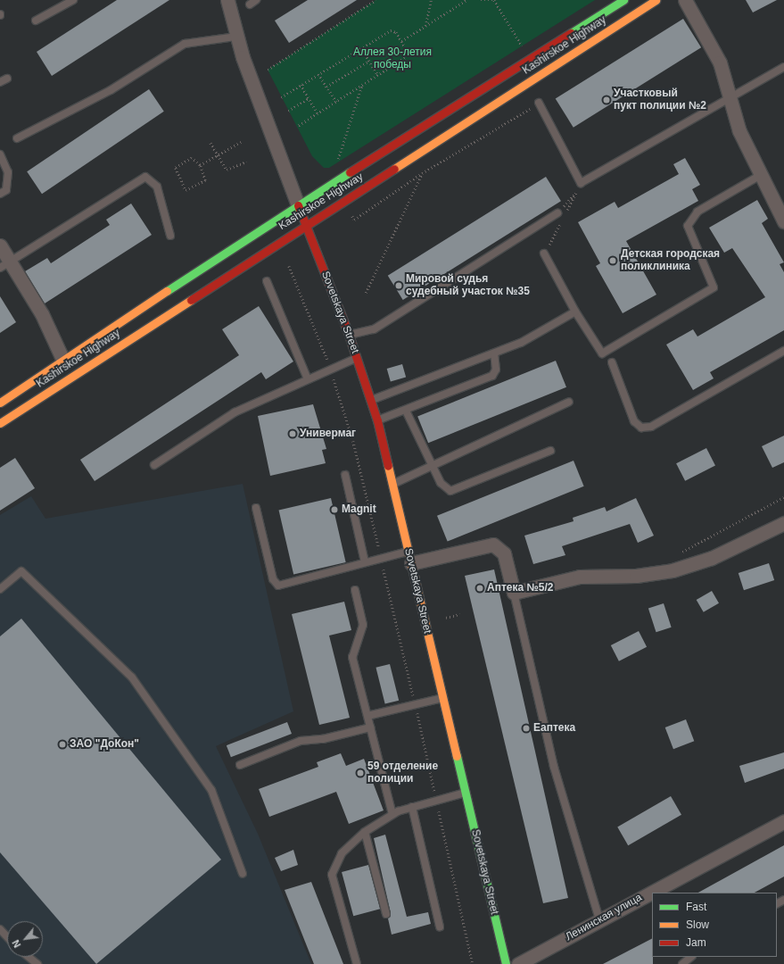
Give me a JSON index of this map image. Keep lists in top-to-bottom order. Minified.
{"streets":{"main road":["Kashirskoe Highway","Sovetskaya Street"],"street":["Ленинская улица"]},"crossings":[["Kashirskoe Highway","Sovetskaya Street"]],"parks":["Аллея 30-летия победы"],"places":["Участковый пукт полиции №2","Детская городская поликлиника","Мировой судья судебный участок №35","Универмаг","Magnit","Аптека №5/2","Еаптека","ЗАО \"ДоКон\"","59 отделение полиции"],"legend":["Fast","Slow","Jam"],"north":"bottom left"}
